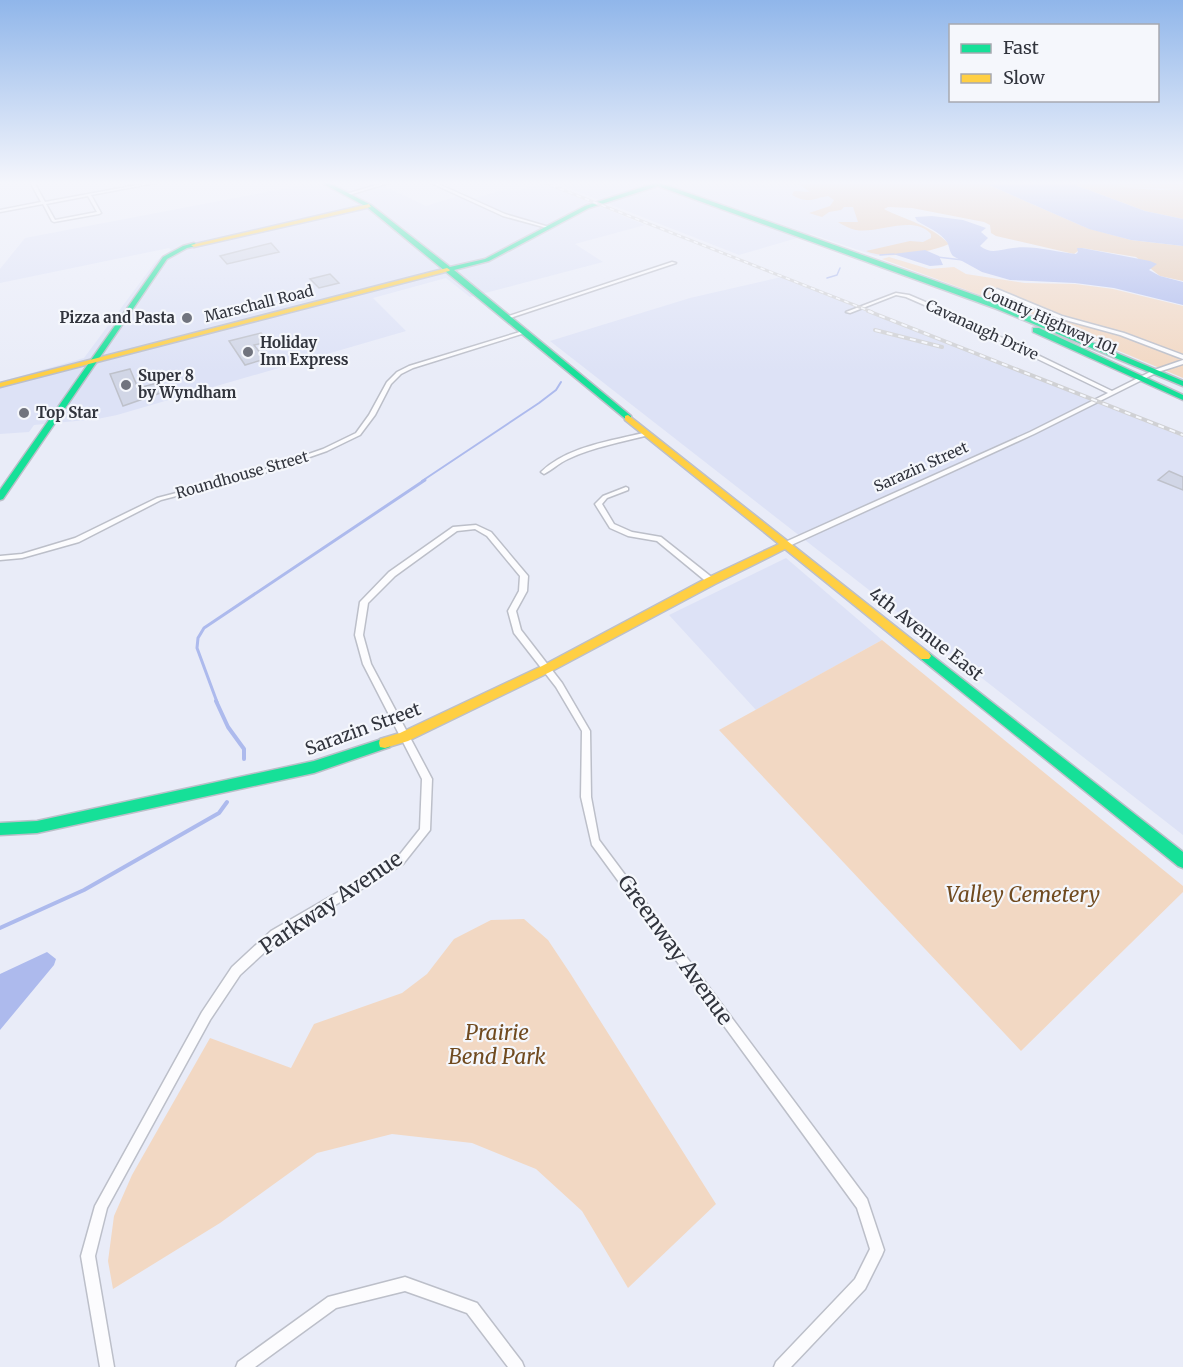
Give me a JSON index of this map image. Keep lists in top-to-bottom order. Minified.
{"streets":{"street":["Marschall Road","County Highway 101","Cavanaugh Drive","Sarazin Street","Roundhouse Street","4th Avenue East","Parkway Avenue","Greenway Avenue"]},"crossings":[["Marschall Road","4th Avenue East"],["County Highway 101","Sarazin Street"],["Cavanaugh Drive","Sarazin Street"],["Sarazin Street","4th Avenue East"],["Sarazin Street","Parkway Avenue"],["Sarazin Street","Greenway Avenue"],["Roundhouse Street","4th Avenue East"],["Parkway Avenue","Greenway Avenue"]],"parks":["Valley Cemetery","Prairie Bend Park"],"places":["Pizza and Pasta","Holiday Inn Express","Super 8 by Wyndham","Top Star"],"legend":["Fast","Slow"]}
